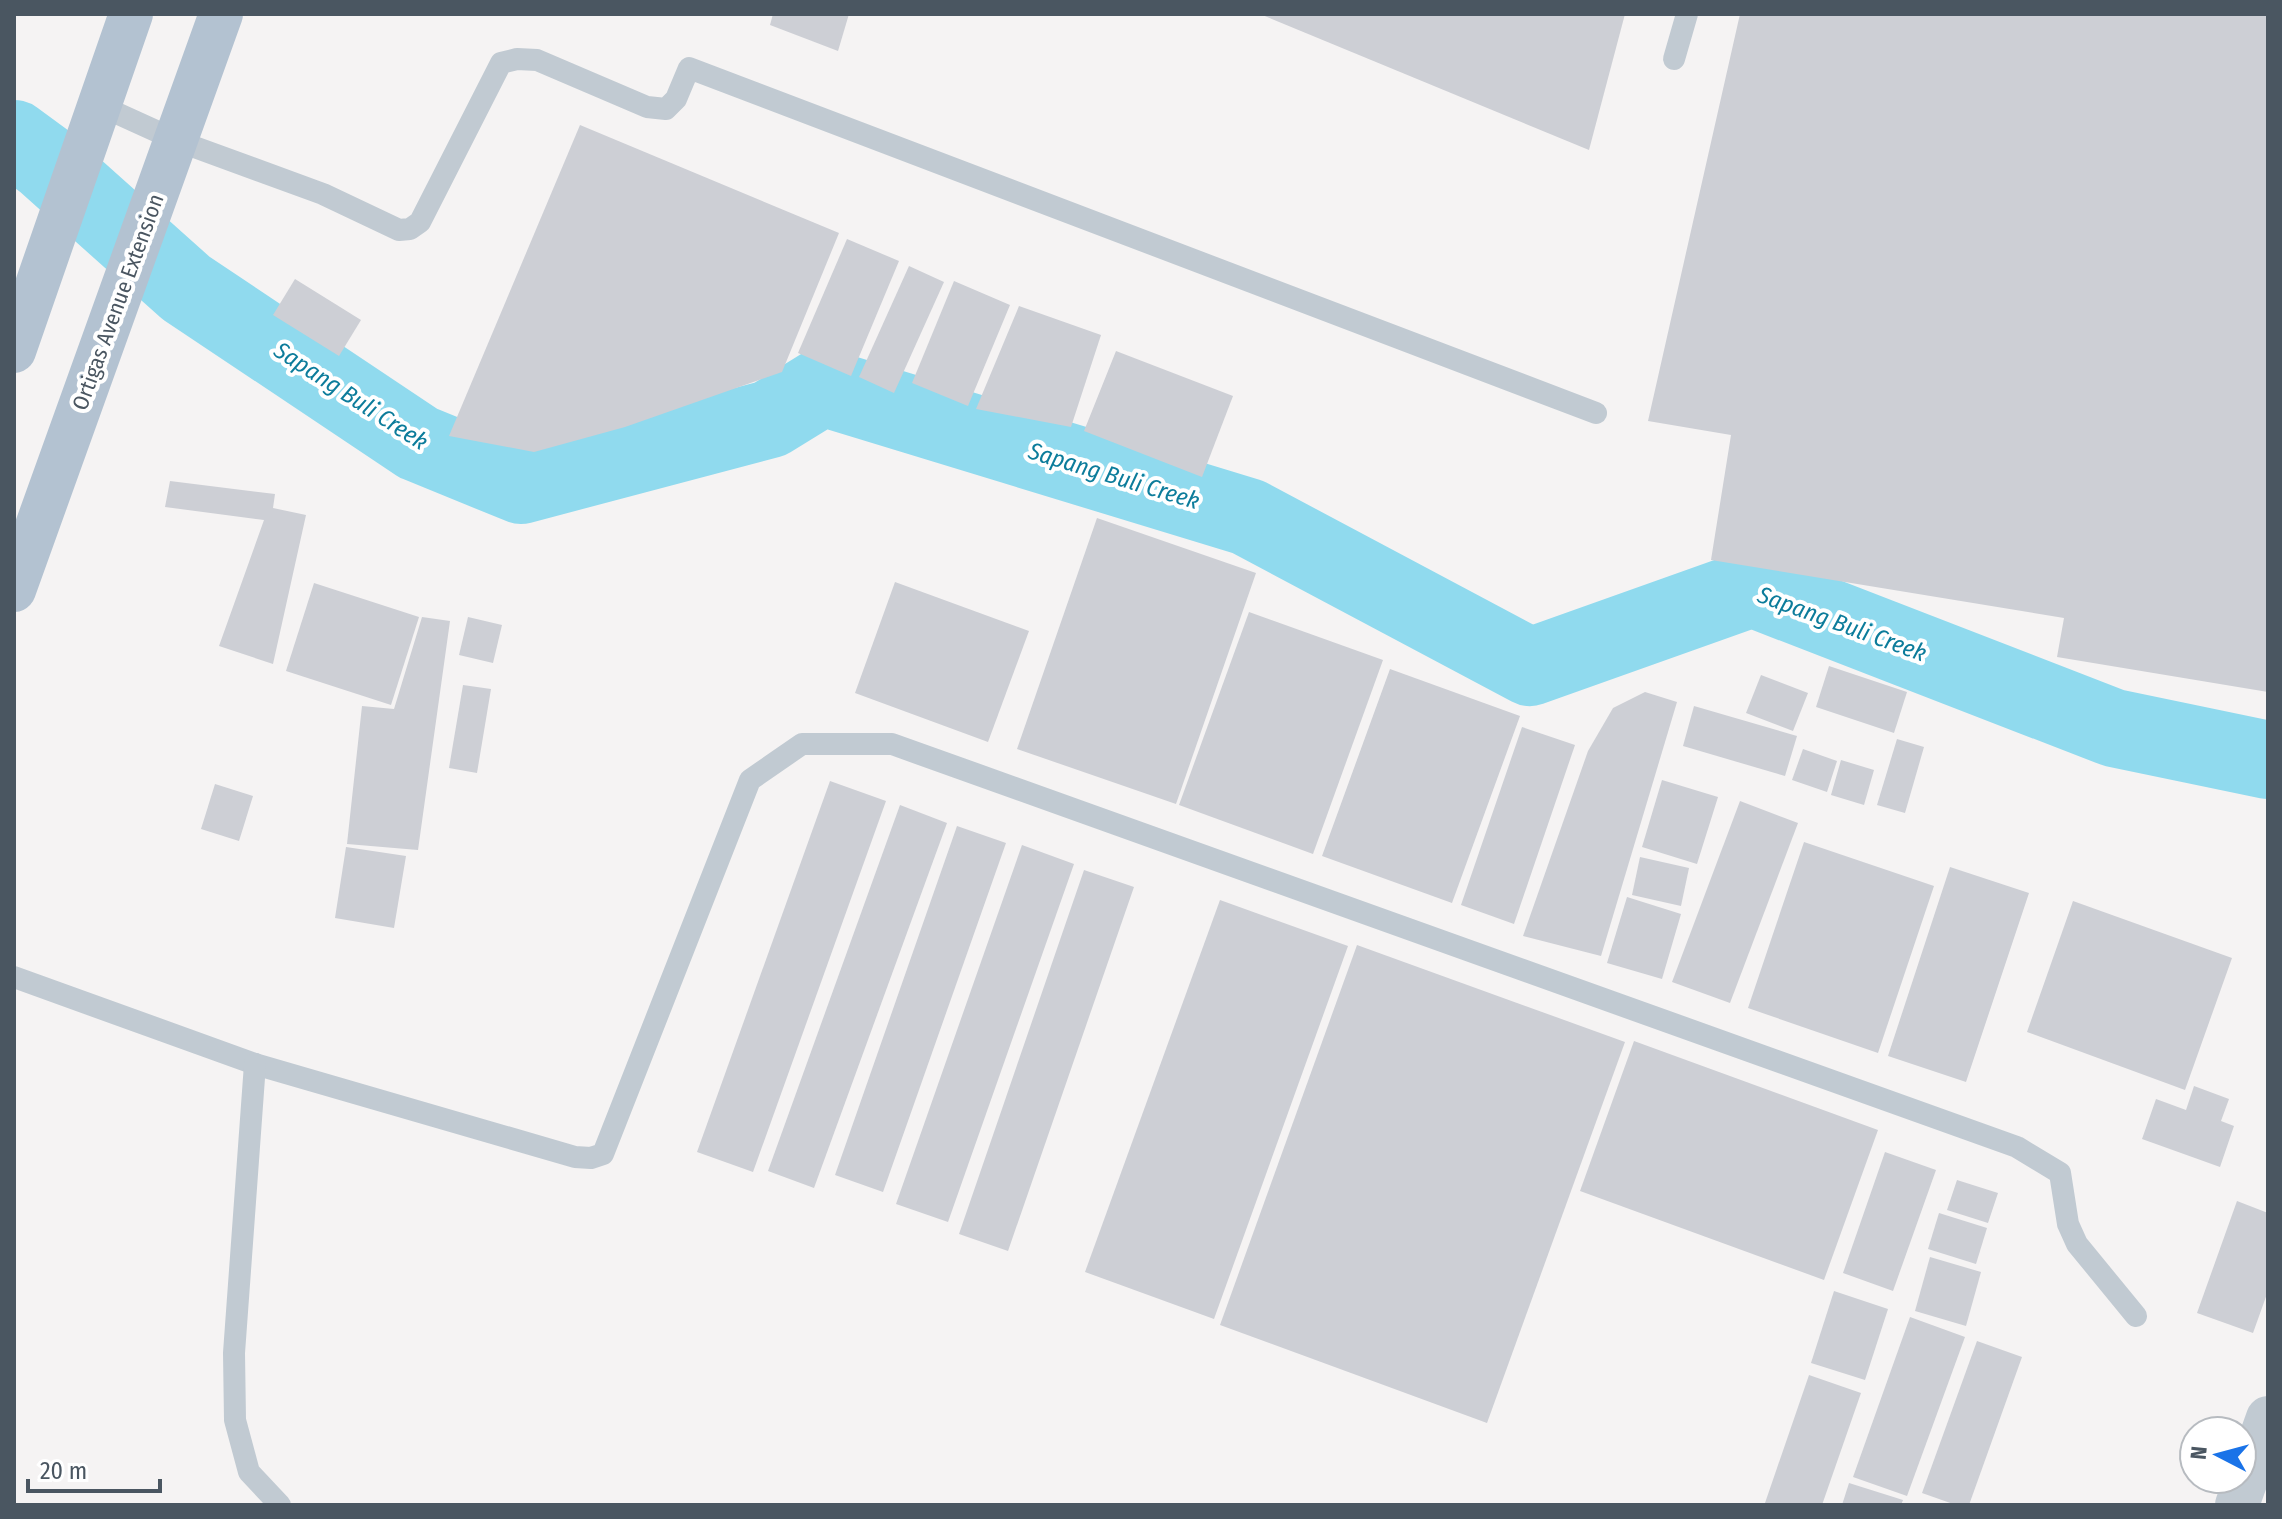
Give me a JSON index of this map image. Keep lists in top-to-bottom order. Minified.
{"streets":{"main road":["Ortigas Avenue Extension"]},"water":["Sapang Buli Creek"],"scale_bar":"20 m","north":"left"}
